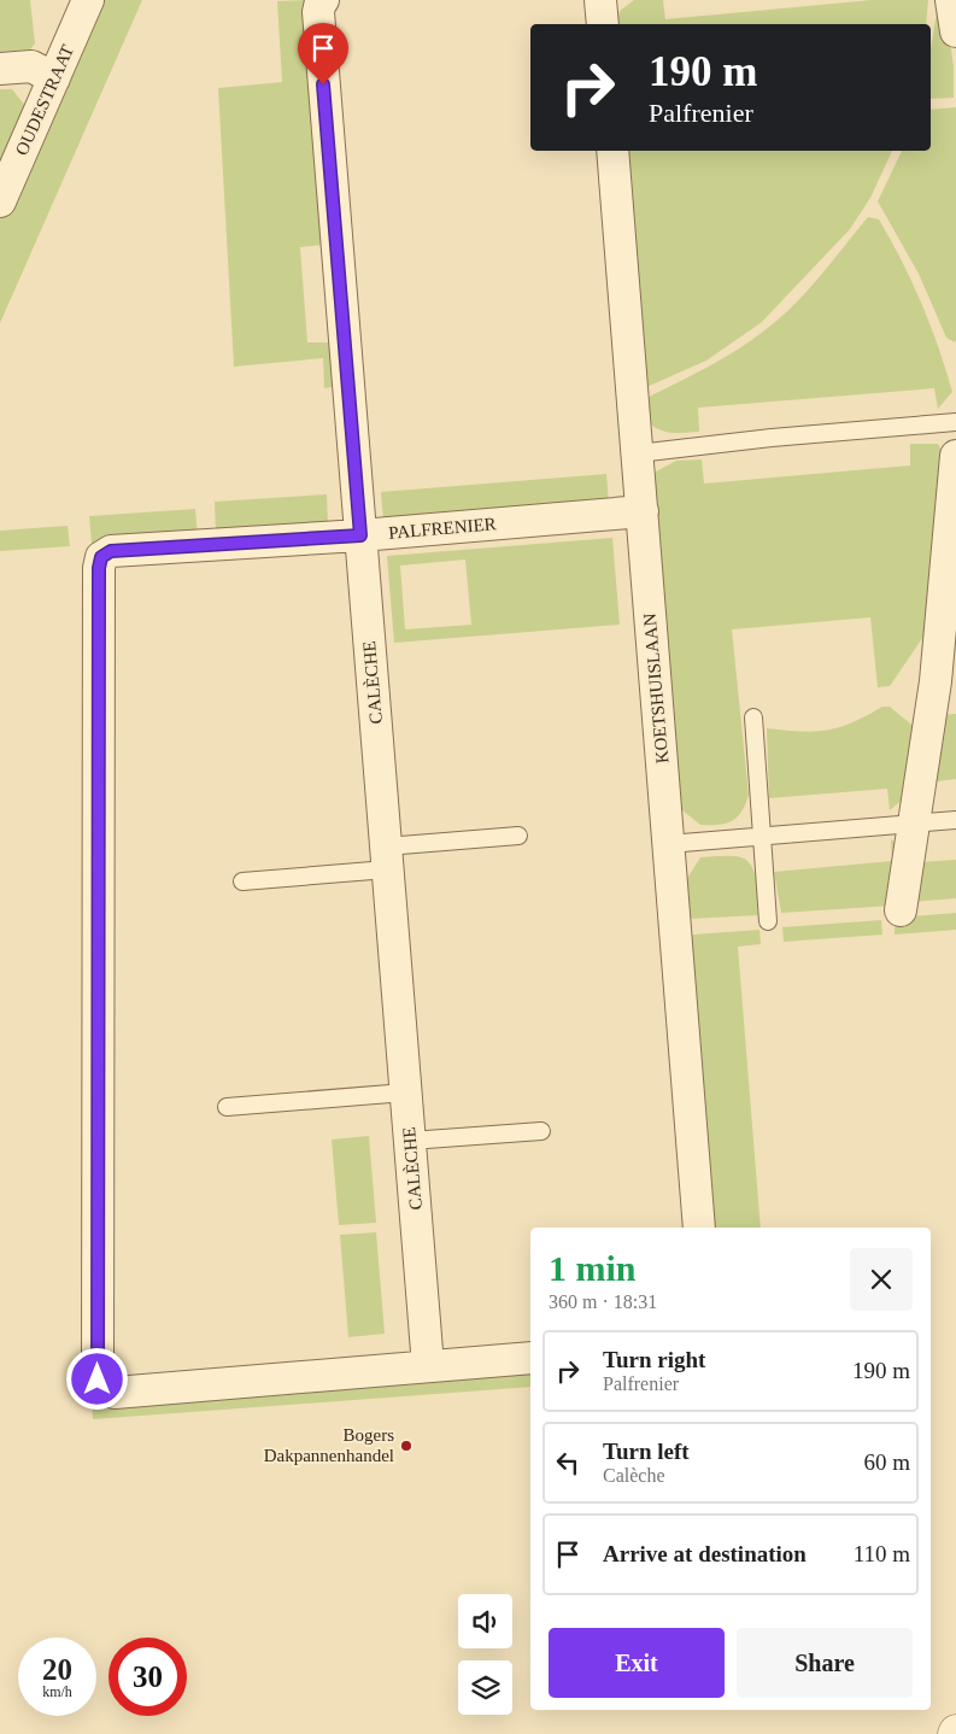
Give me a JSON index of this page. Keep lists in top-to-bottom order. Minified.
{"streets":{"street":["OUDESTRAAT","PALFRENIER","CALÈCHE","KOETSHUISLAAN"]},"crossings":[["PALFRENIER","CALÈCHE"],["PALFRENIER","KOETSHUISLAAN"]],"places":["Bogers Dakpannenhandel"],"page":{"turn":["190 m","Palfrenier"],"heading":["1 min","360 m · 18:31"],"list":[{"name":"Turn right","note":"Palfrenier","value":"190 m"},{"name":"Turn left","note":"Calèche","value":"60 m"},{"name":"Arrive at destination","value":"110 m"}],"buttons":["Exit","Share"],"speed":"20 km/h","limit":"30"}}
